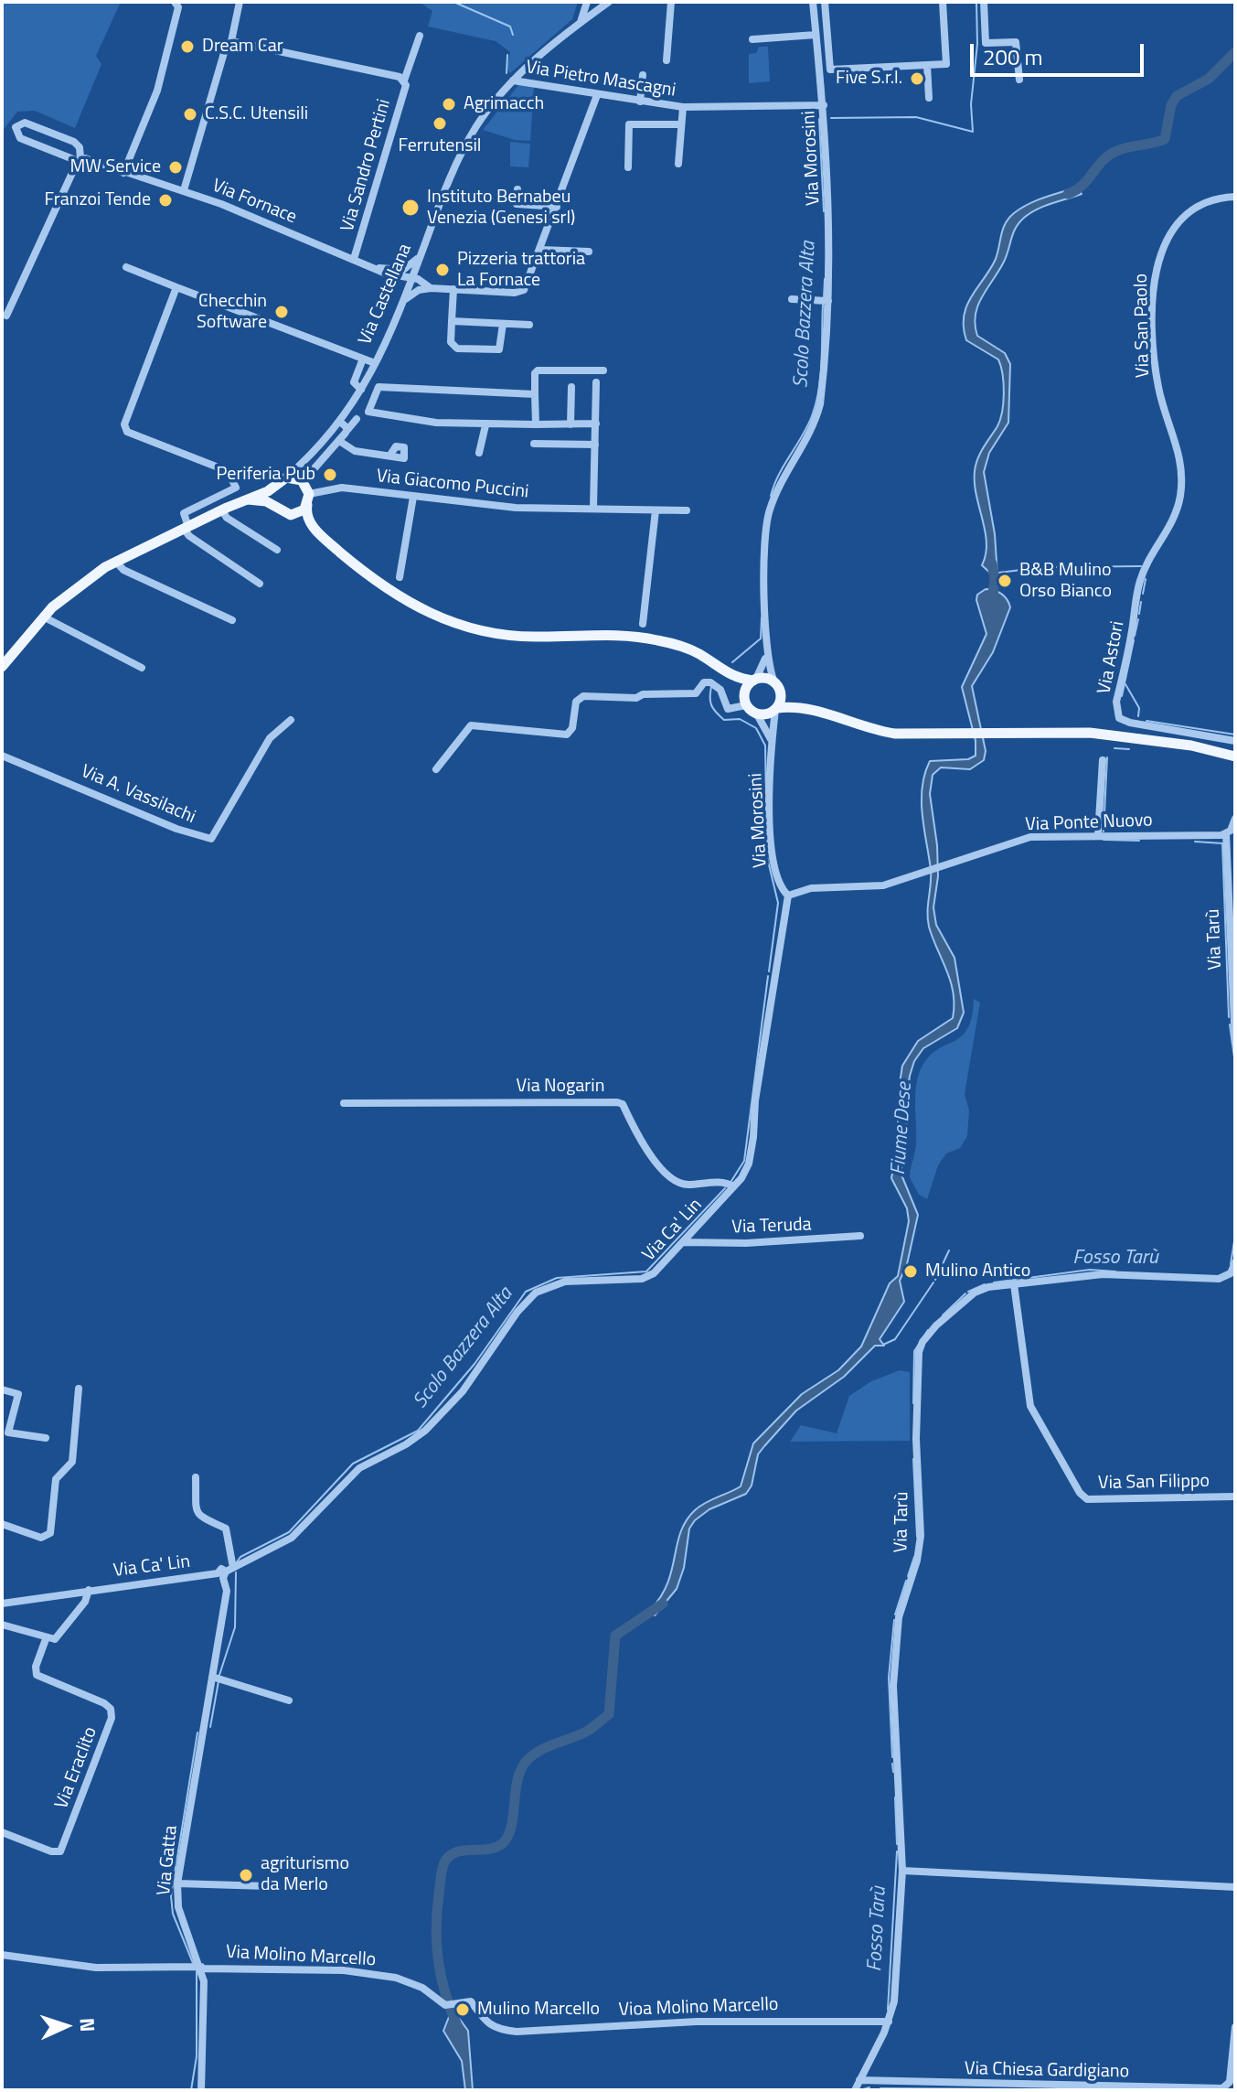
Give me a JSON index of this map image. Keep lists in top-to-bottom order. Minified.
{"streets":{"street":["Via Pietro Mascagni","Via Morosini","Via Sandro Pertini","Via Fornace","Via Castellana","Via San Paolo","Via Giacomo Puccini","Via Astori","Via A. Vassilachi","Via Ponte Nuovo","Via Tarù","Via Nogarin","Via Teruda","Via Ca' Lin","Via San Filippo","Via Eraclito","Via Gatta","Via Molino Marcello","Vioa Molino Marcello","Via Chiesa Gardigiano"]},"crossings":[["Via Pietro Mascagni","Via Morosini"],["Via Pietro Mascagni","Via Castellana"],["Via Morosini","Via Ponte Nuovo"],["Via Morosini","Via Ca' Lin"],["Via Sandro Pertini","Via Fornace"],["Via Castellana","Via Giacomo Puccini"],["Via San Paolo","Via Astori"],["Via Ponte Nuovo","Via Tarù"],["Via Ponte Nuovo","Via Ca' Lin"],["Via Tarù","Via San Filippo"],["Via Tarù","Vioa Molino Marcello"],["Via Tarù","Via Chiesa Gardigiano"],["Via Nogarin","Via Ca' Lin"],["Via Teruda","Via Ca' Lin"],["Via Ca' Lin","Via Eraclito"],["Via Ca' Lin","Via Gatta"],["Via Gatta","Via Molino Marcello"],["Via Molino Marcello","Vioa Molino Marcello"]],"water":["Scolo Bazzera Alta","Fiume Dese","Fosso Tarù"],"places":["Dream Car","Five S.r.l.","Agrimacch","C.S.C. Utensili","Ferrutensil","MW Service","Franzoi Tende","Instituto Bernabeu Venezia (Genesi srl)","Pizzeria trattoria La Fornace","Checchin Software","Periferia Pub","B&B Mulino Orso Bianco","Mulino Antico","agriturismo da Merlo","Mulino Marcello"],"scale_bar":"200 m","north":"right"}
